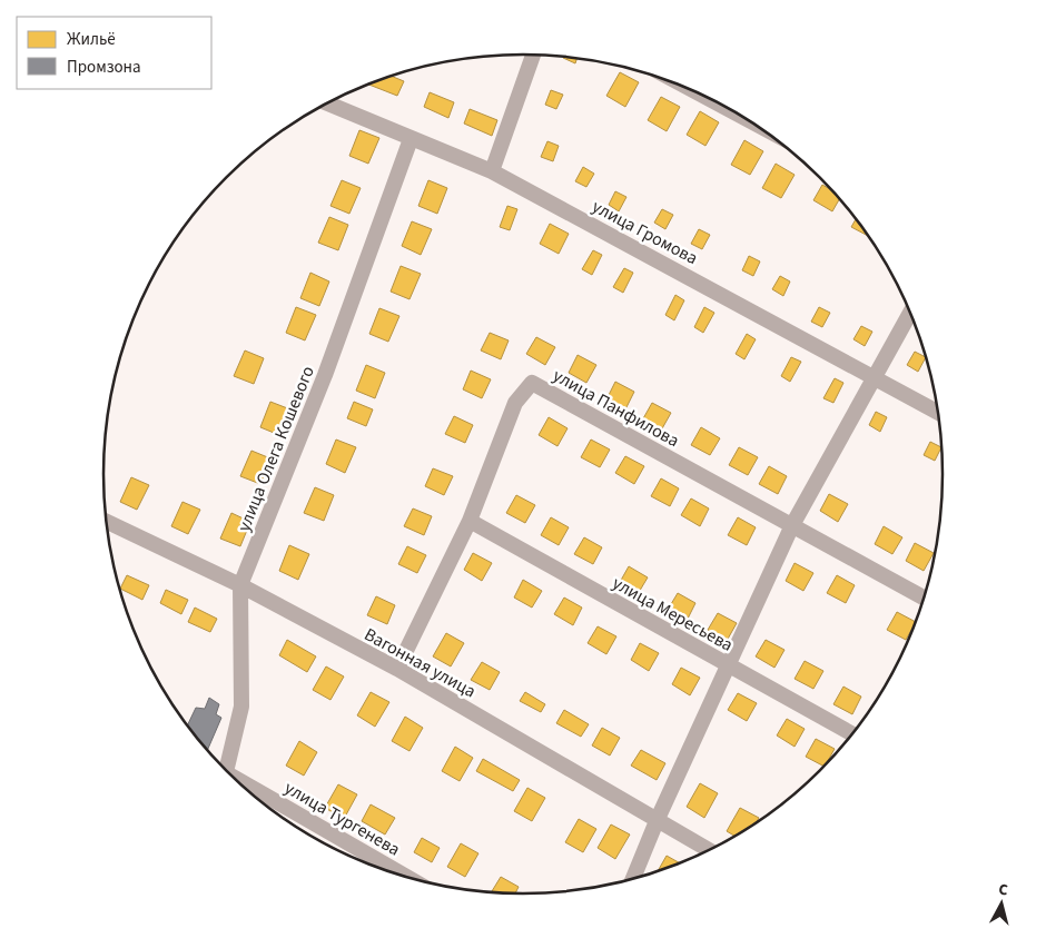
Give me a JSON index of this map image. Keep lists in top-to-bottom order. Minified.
{"streets":{"street":["улица Громова","улица Панфилова","улица Олега Кошевого","улица Мересьева","Вагонная улица","улица Тургенева"]},"crossings":[["улица Громова","улица Олега Кошевого"],["улица Панфилова","улица Мересьева"],["улица Панфилова","Вагонная улица"],["улица Олега Кошевого","Вагонная улица"]],"legend":["Жильё","Промзона"],"north":"top"}
